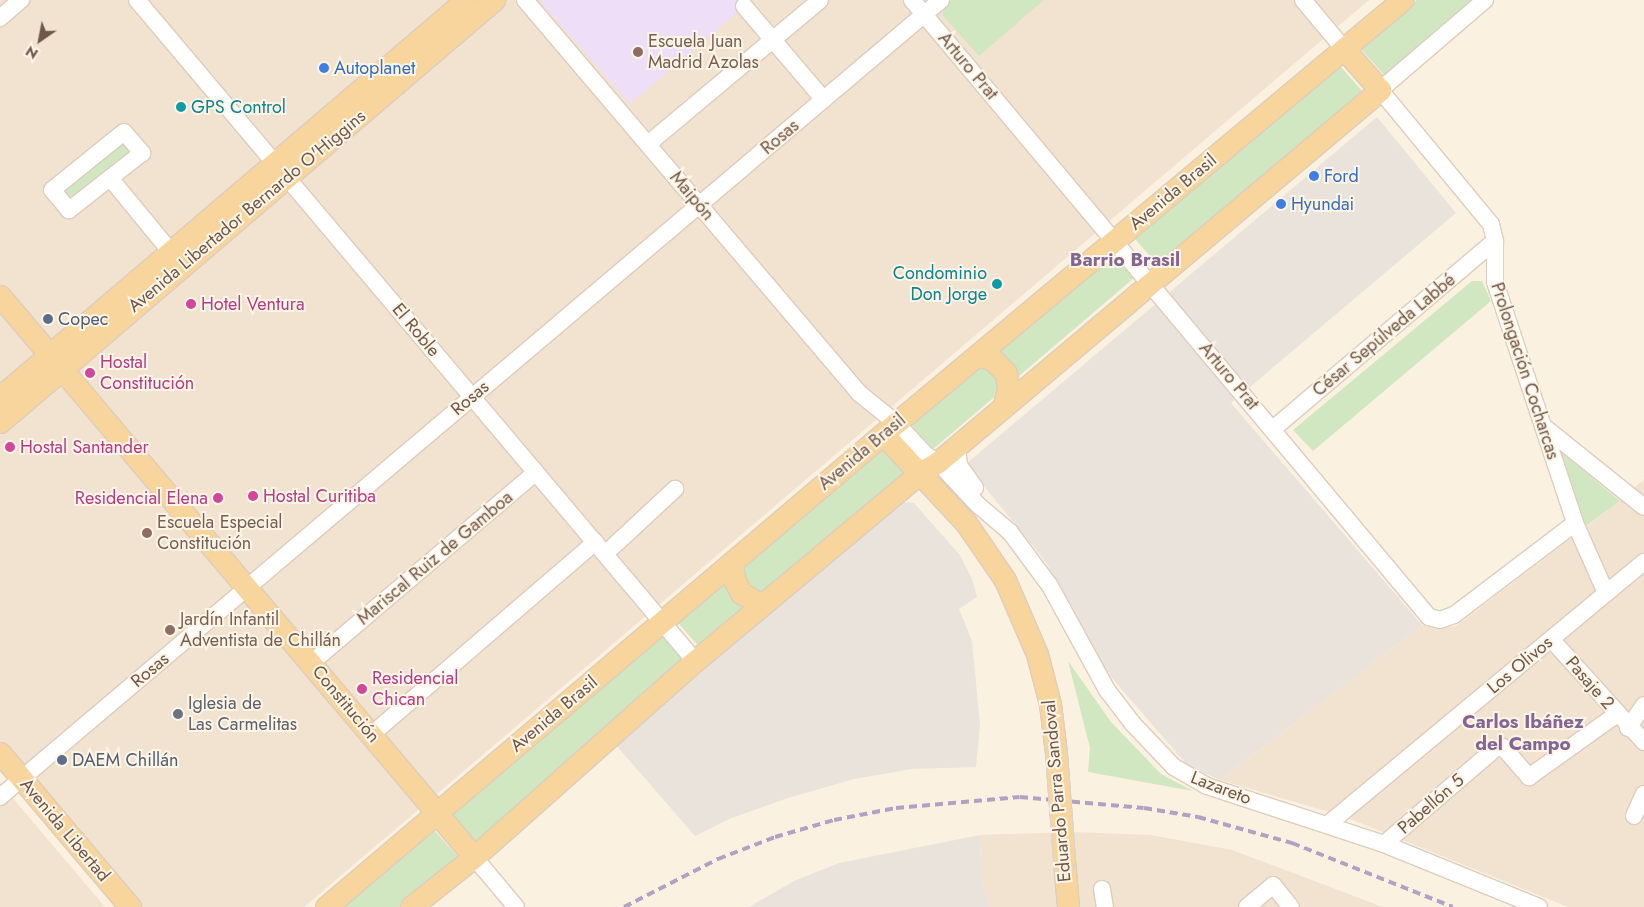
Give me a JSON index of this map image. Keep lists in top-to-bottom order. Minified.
{"streets":{"main road":["Avenida Brasil","Maipón","Avenida Libertador Bernardo O'Higgins","Constitución","Eduardo Parra Sandoval","Avenida Libertad"],"street":["Arturo Prat","Rosas","El Roble","César Sepúlveda Labbé","Prolongación Cocharcas","Mariscal Ruiz de Gamboa","Los Olivos","Pasaje 2","Lazareto","Pabellón 5"]},"crossings":[["Arturo Prat","Rosas"],["Arturo Prat","Avenida Brasil"],["Arturo Prat","César Sepúlveda Labbé"],["Arturo Prat","Prolongación Cocharcas"],["Rosas","Maipón"],["Rosas","El Roble"],["Rosas","Constitución"],["Rosas","Avenida Libertad"],["Avenida Brasil","Maipón"],["Avenida Brasil","El Roble"],["Avenida Brasil","Constitución"],["Maipón","Lazareto"],["Maipón","Eduardo Parra Sandoval"],["Avenida Libertador Bernardo O'Higgins","El Roble"],["Avenida Libertador Bernardo O'Higgins","Constitución"],["El Roble","Mariscal Ruiz de Gamboa"],["César Sepúlveda Labbé","Prolongación Cocharcas"],["Prolongación Cocharcas","Los Olivos"],["Mariscal Ruiz de Gamboa","Constitución"],["Los Olivos","Pasaje 2"],["Los Olivos","Lazareto"],["Pasaje 2","Pabellón 5"],["Lazareto","Eduardo Parra Sandoval"],["Lazareto","Pabellón 5"]],"districts":["Barrio Brasil","Carlos Ibáñez del Campo"],"places":["Escuela Juan Madrid Azolas","Autoplanet","GPS Control","Ford","Hyundai","Condominio Don Jorge","Hotel Ventura","Copec","Hostal Constitución","Hostal Santander","Hostal Curitiba","Residencial Elena","Escuela Especial Constitución","Jardín Infantil Adventista de Chillán","Residencial Chican","Iglesia de Las Carmelitas","DAEM Chillán"],"north":"bottom left"}
